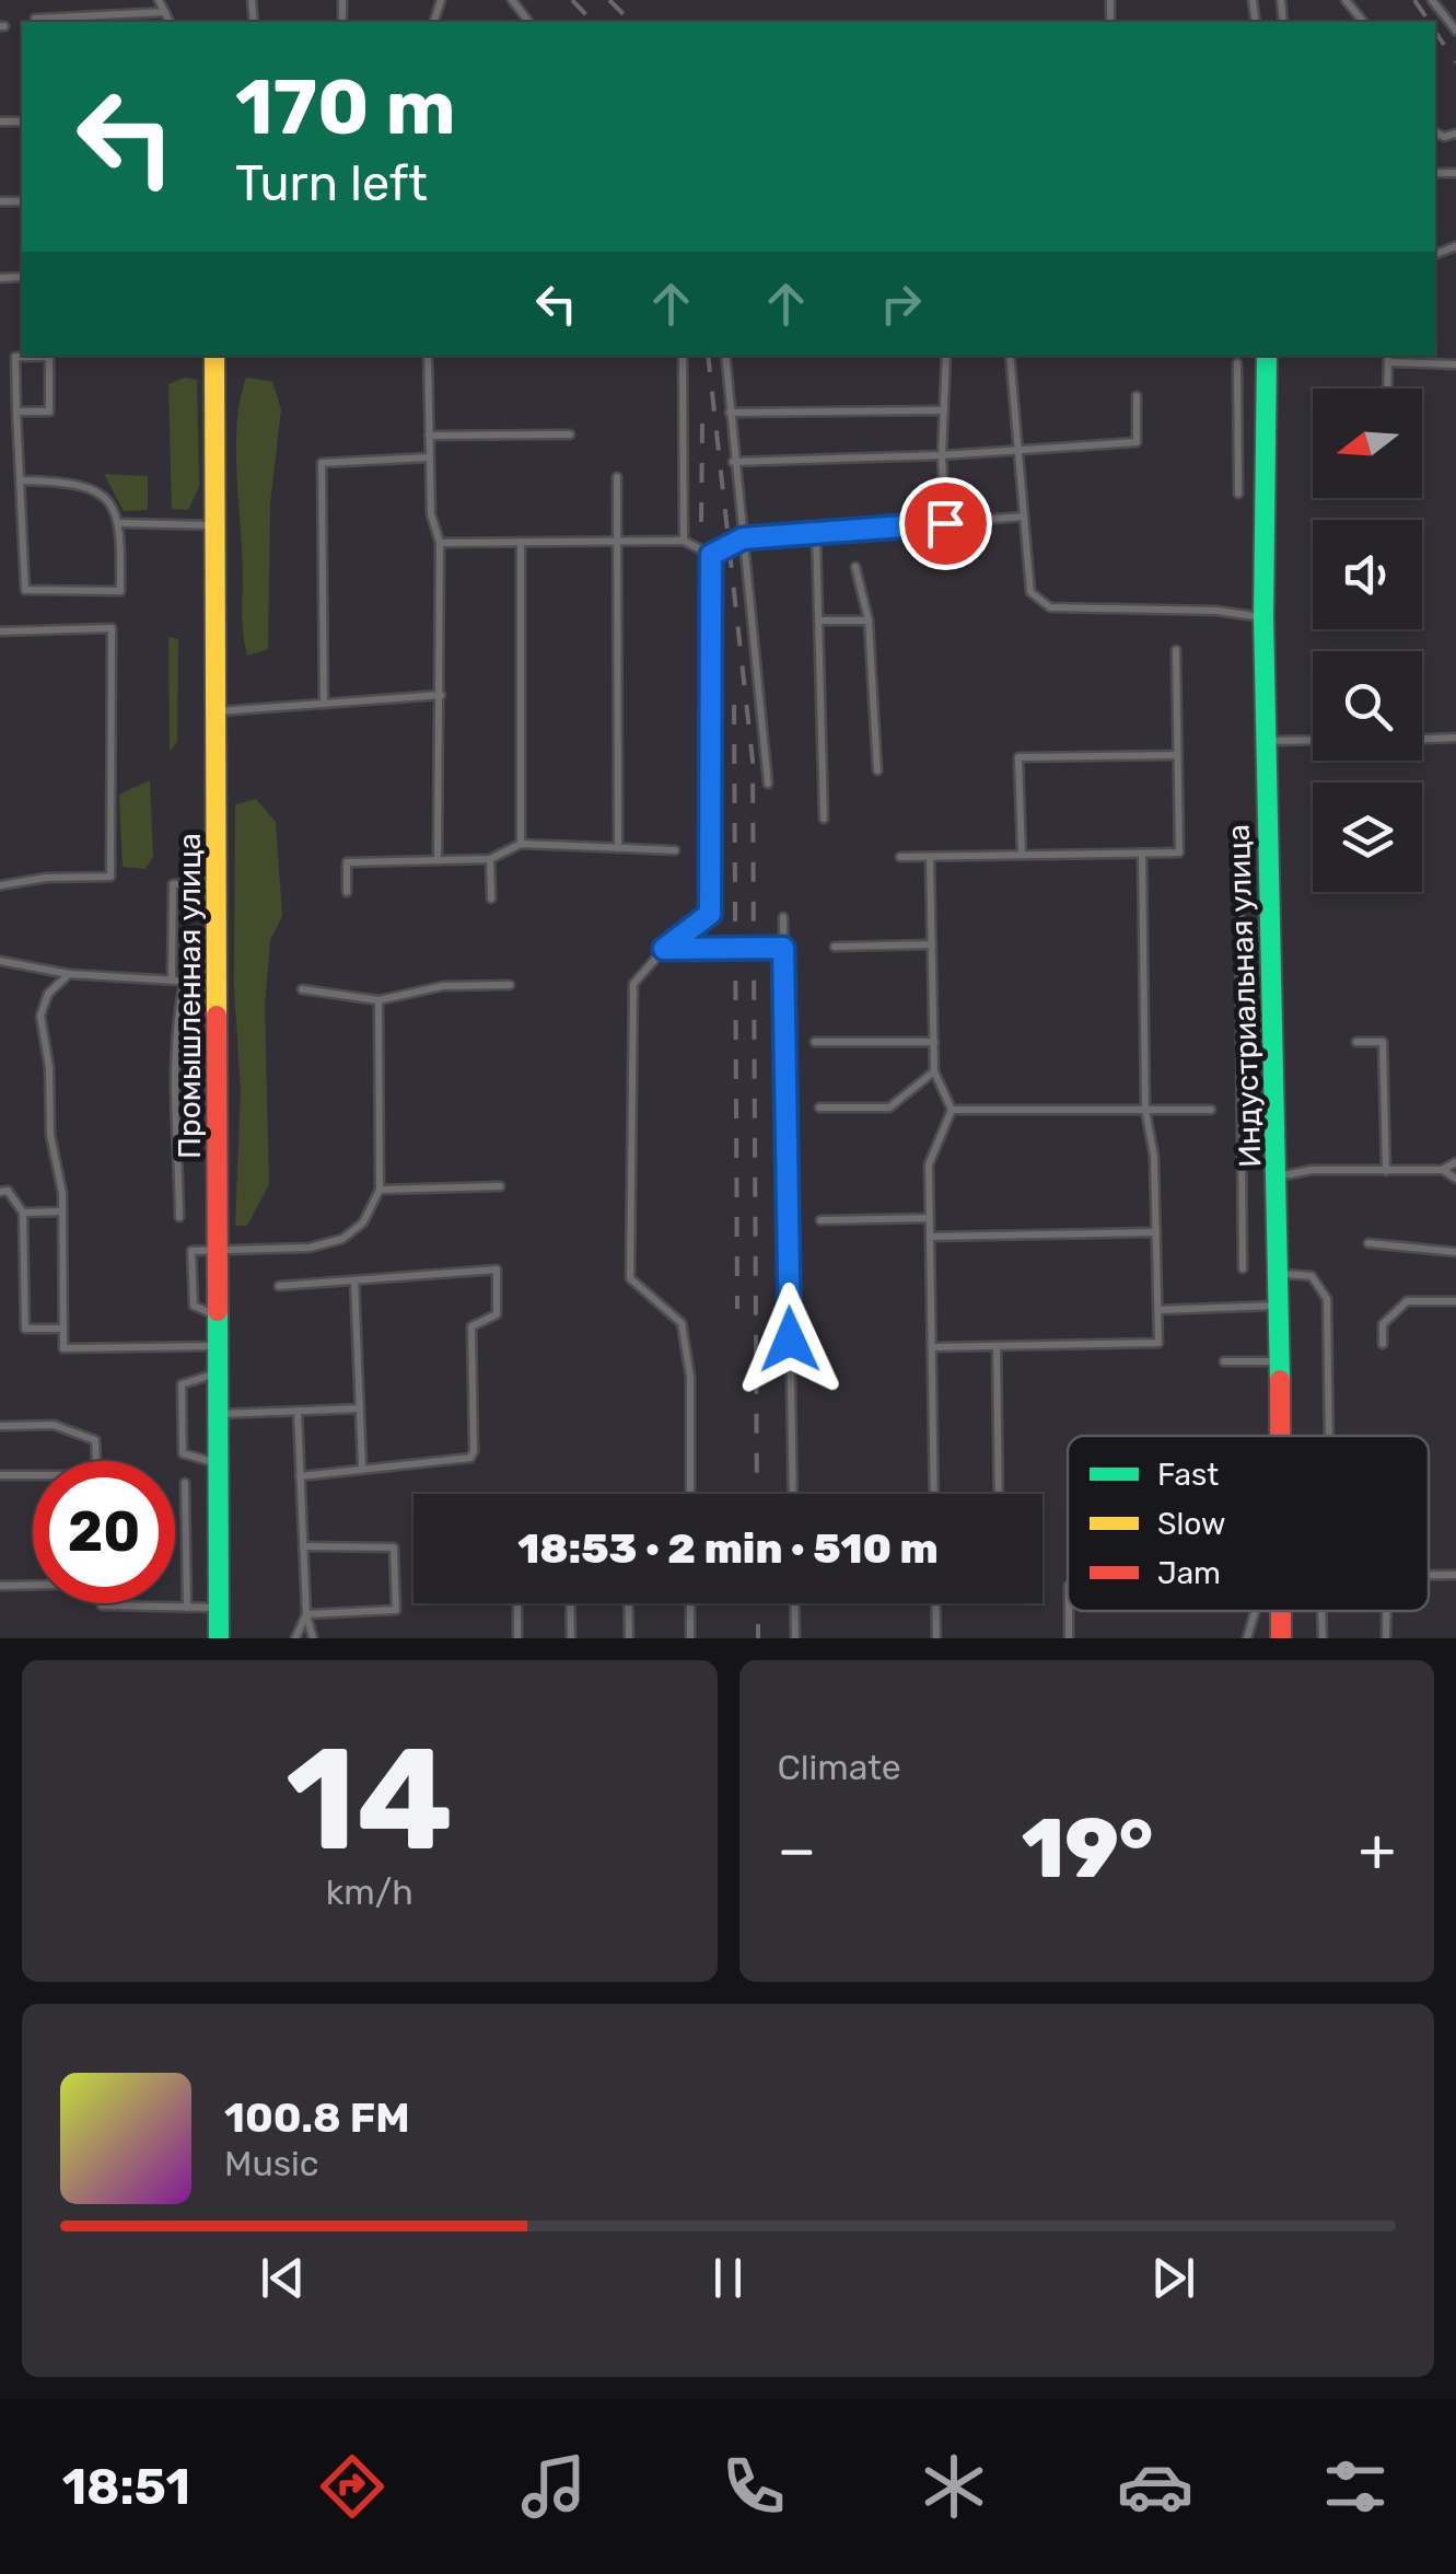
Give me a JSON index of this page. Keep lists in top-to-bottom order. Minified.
{"streets":{"street":["Промышленная улица","Индустриальная улица"]},"legend":["Fast","Slow","Jam"],"north":"left","page":{"turn":["170 m","Turn left"],"limit":"20","trip":"18:53 · 2 min · 510 m","tile":[["14","km/h"],"Climate"],"heat":["−","19°","+"],"song":["100.8 FM","Music"],"tabs":"18:51"}}
